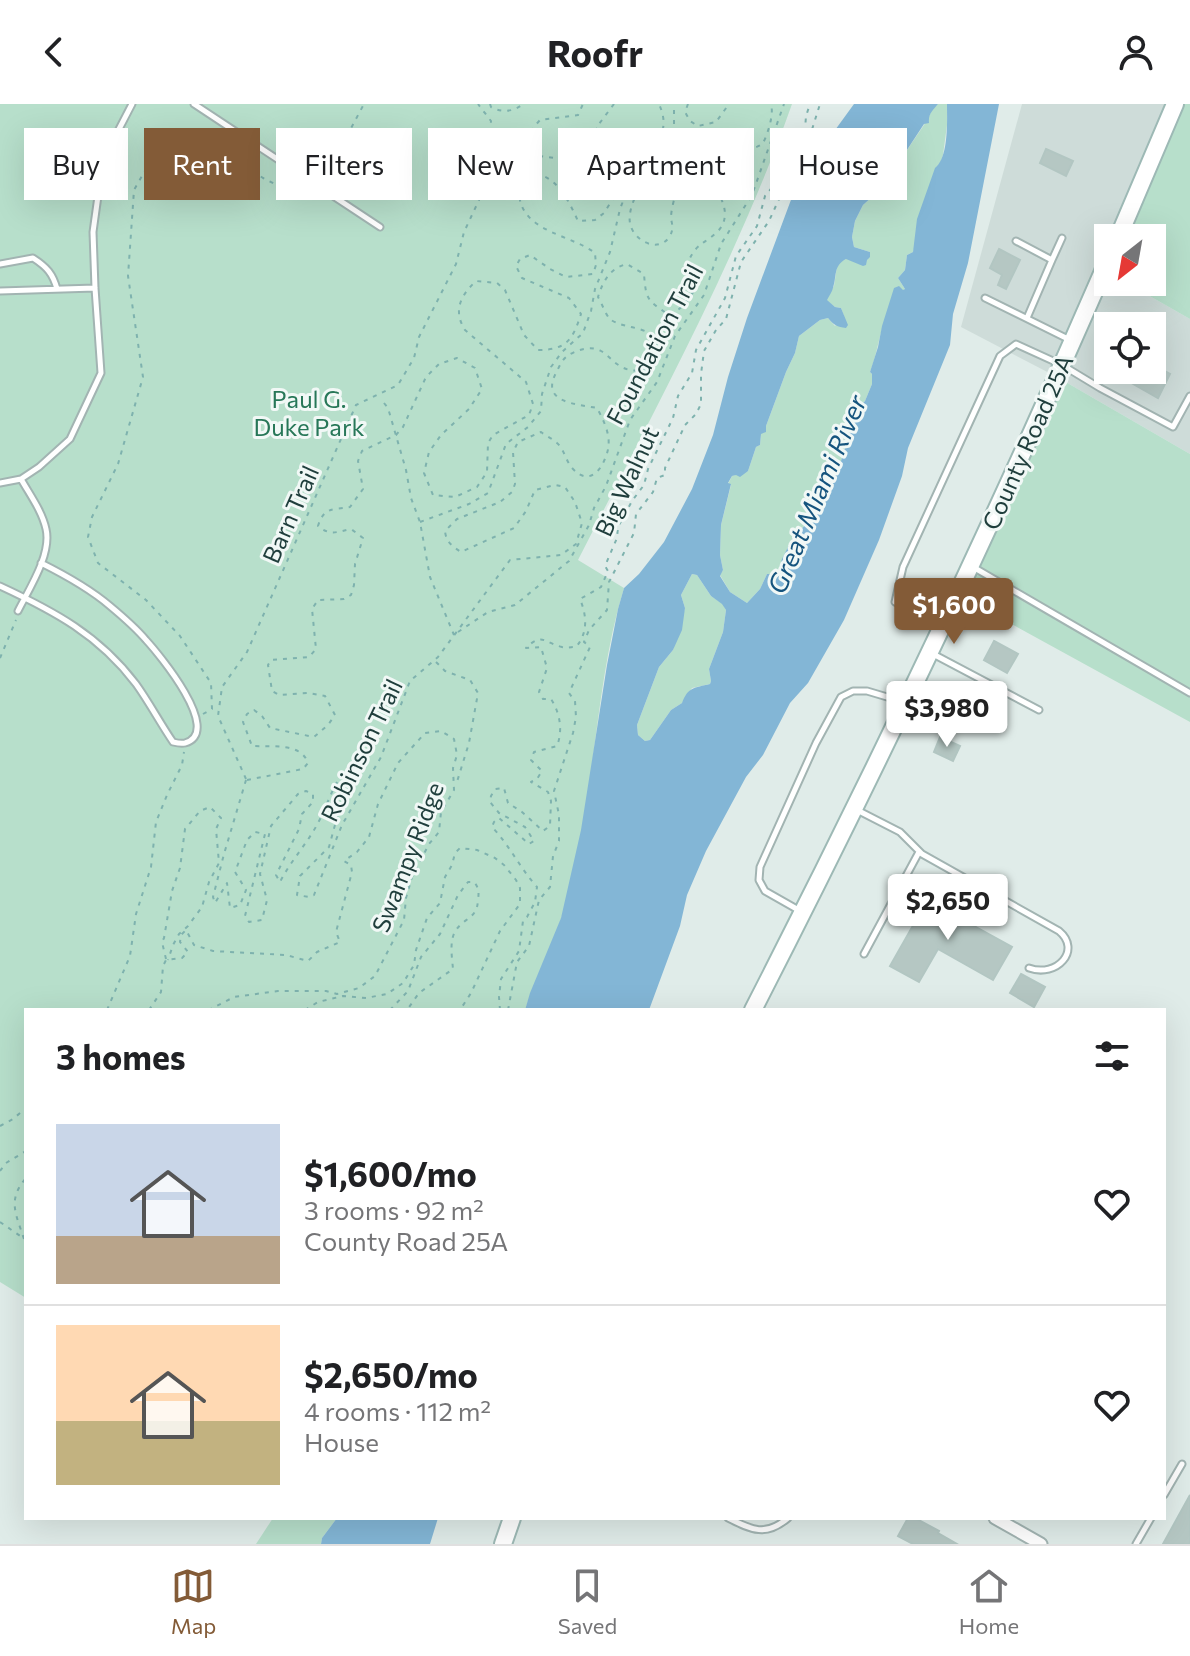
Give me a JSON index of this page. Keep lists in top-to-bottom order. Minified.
{"streets":{"main road":["County Road 25A"],"path":["Foundation Trail","Big Walnut","Barn Trail","Robinson Trail","Swampy Ridge"]},"crossings":[["Foundation Trail","Robinson Trail"],["Barn Trail","Robinson Trail"]],"water":["Great Miami River"],"parks":["Paul G. Duke Park"],"north":"bottom left","page":{"header":"Roofr","chip":["Buy","Rent","Filters","New","Apartment","House"],"price":["$1,600","$3,980","$2,650"],"heading":"3 homes","list":[{"name":"$1,600/mo","note":"3 rooms · 92 m² · County Road 25A"},{"name":"$2,650/mo","note":"4 rooms · 112 m² · House"}],"tabs":["Map","Saved","Home"]}}
